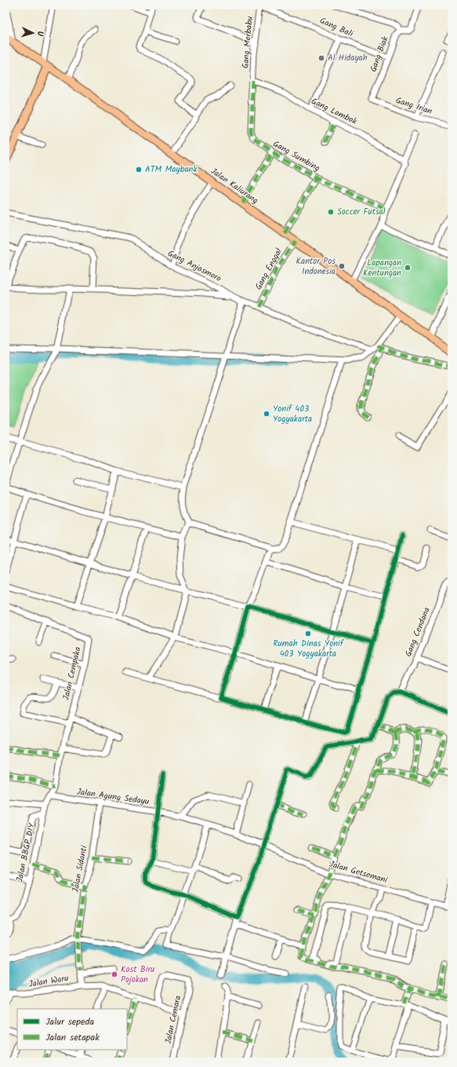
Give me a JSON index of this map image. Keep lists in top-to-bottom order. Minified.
{"streets":{"main road":["Jalan Kaliurang"],"street":["Gang Bali","Gang Merbabu","Gang Biak","Gang Irian","Gang Lombok","Gang Sumbing","Gang Anjasmoro","Gang Enggal","Gang Cendana","Jalan Cempaka","Jalan Agung Sedayu","Jalan BBGP DIY","Jalan Sidanti","Jalan Getsemani","Jalan Waru","Jalan Cemara"]},"crossings":[["Gang Bali","Gang Merbabu"],["Gang Bali","Gang Biak"],["Gang Merbabu","Gang Lombok"],["Gang Merbabu","Gang Sumbing"],["Gang Biak","Gang Irian"],["Gang Lombok","Gang Sumbing"],["Jalan Kaliurang","Gang Enggal"],["Gang Anjasmoro","Gang Enggal"],["Jalan Cempaka","Jalan Agung Sedayu"],["Jalan Cempaka","Jalan BBGP DIY"],["Jalan Agung Sedayu","Jalan BBGP DIY"],["Jalan Agung Sedayu","Jalan Sidanti"],["Jalan Agung Sedayu","Jalan Getsemani"],["Jalan Sidanti","Jalan Waru"]],"places":["Al Hidayah","ATM Maybank","Soccer Futsal","Kantor Pos Indonesia","Lapangan Kentungan","Yonif 403 Yogyakarta","Rumah Dinas Yonif 403 Yogyakarta","Kost Biru Pojokan"],"legend":["Jalur sepeda","Jalan setapak"],"north":"right"}
